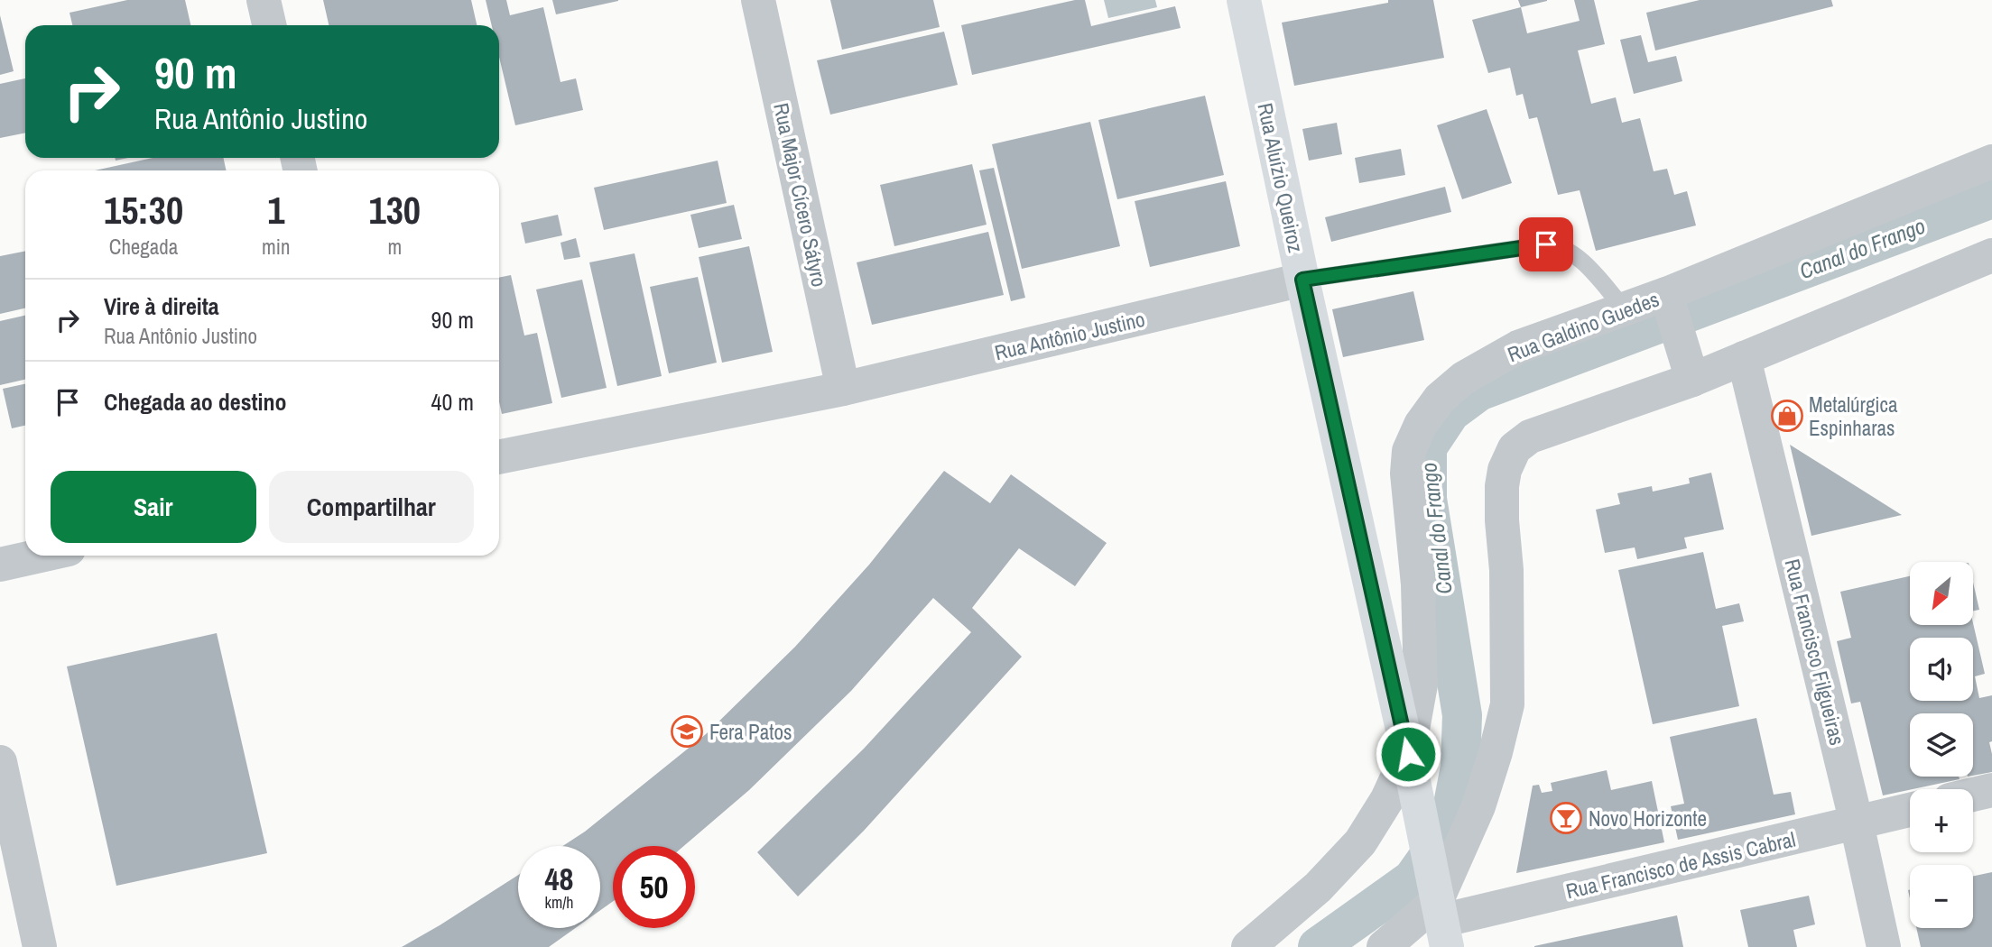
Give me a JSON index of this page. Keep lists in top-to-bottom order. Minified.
{"streets":{"main road":["Rua Aluízio Queiroz"],"street":["Rua Major Cícero Sátyro","Rua Galdino Guedes","Rua Antônio Justino","Rua Francisco Filgueiras","Rua Francisco de Assis Cabral"]},"crossings":[["Rua Aluízio Queiroz","Rua Galdino Guedes"],["Rua Aluízio Queiroz","Rua Antônio Justino"],["Rua Aluízio Queiroz","Rua Francisco de Assis Cabral"],["Rua Major Cícero Sátyro","Rua Antônio Justino"],["Rua Galdino Guedes","Rua Antônio Justino"],["Rua Francisco Filgueiras","Rua Francisco de Assis Cabral"]],"water":["Canal do Frango"],"places":{"shop":["Metalúrgica Espinharas"],"school or university":["Fera Patos"],"bar":["Novo Horizonte"]},"north":"bottom left","page":{"turn":["90 m","Rua Antônio Justino"],"eta":["15:30","Chegada","1","min","130","m"],"list":[{"name":"Vire à direita","note":"Rua Antônio Justino","value":"90 m"},{"name":"Chegada ao destino","value":"40 m"}],"buttons":["Sair","Compartilhar"],"map_buttons":["+","−"],"speed":"48 km/h","limit":"50"}}
